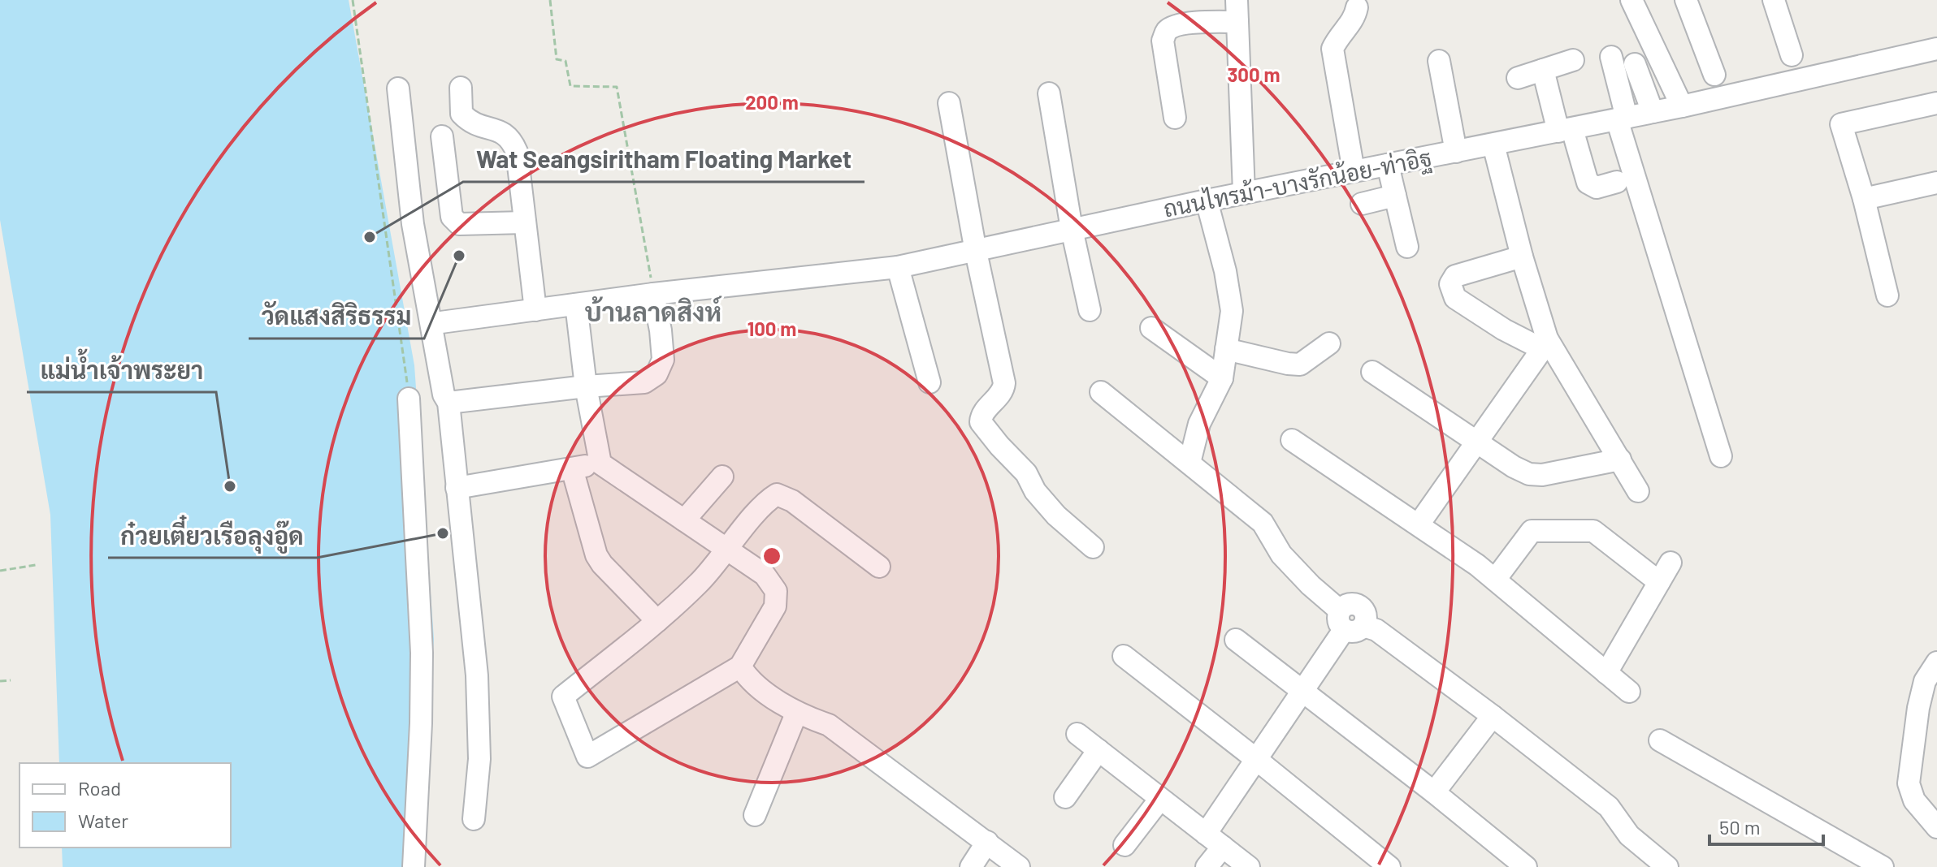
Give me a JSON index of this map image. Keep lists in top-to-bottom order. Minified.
{"streets":{"street":["ถนนไทรม้า-บางรักน้อย-ท่าอิฐ"]},"districts":["บ้านลาดสิงห์"],"places":["Wat Seangsiritham Floating Market","วัดแสงสิริธรรม","แม่น้ำเจ้าพระยา","ก๋วยเตี๋ยวเรือลุงอู๊ด"],"legend":["Road","Water"],"scale_bar":"50 m","rings":["300 m","200 m","100 m"]}
